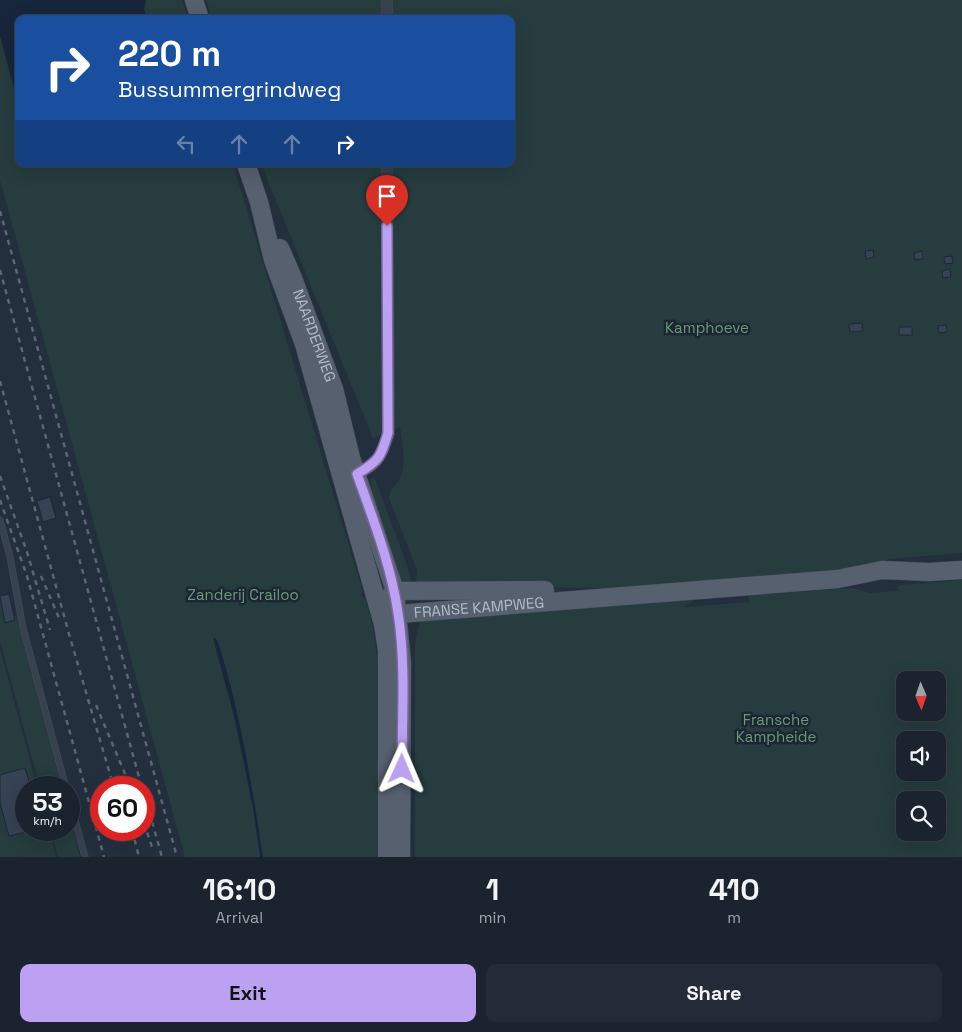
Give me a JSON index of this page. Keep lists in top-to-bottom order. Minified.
{"streets":{"main road":["NAARDERWEG","FRANSE KAMPWEG"]},"parks":["Kamphoeve","Zanderij Crailoo","Fransche Kampheide"],"north":"bottom","page":{"turn":["220 m","Bussummergrindweg"],"speed":"53 km/h","limit":"60","eta":["16:10","Arrival","1","min","410","m"],"buttons":["Exit","Share"]}}
